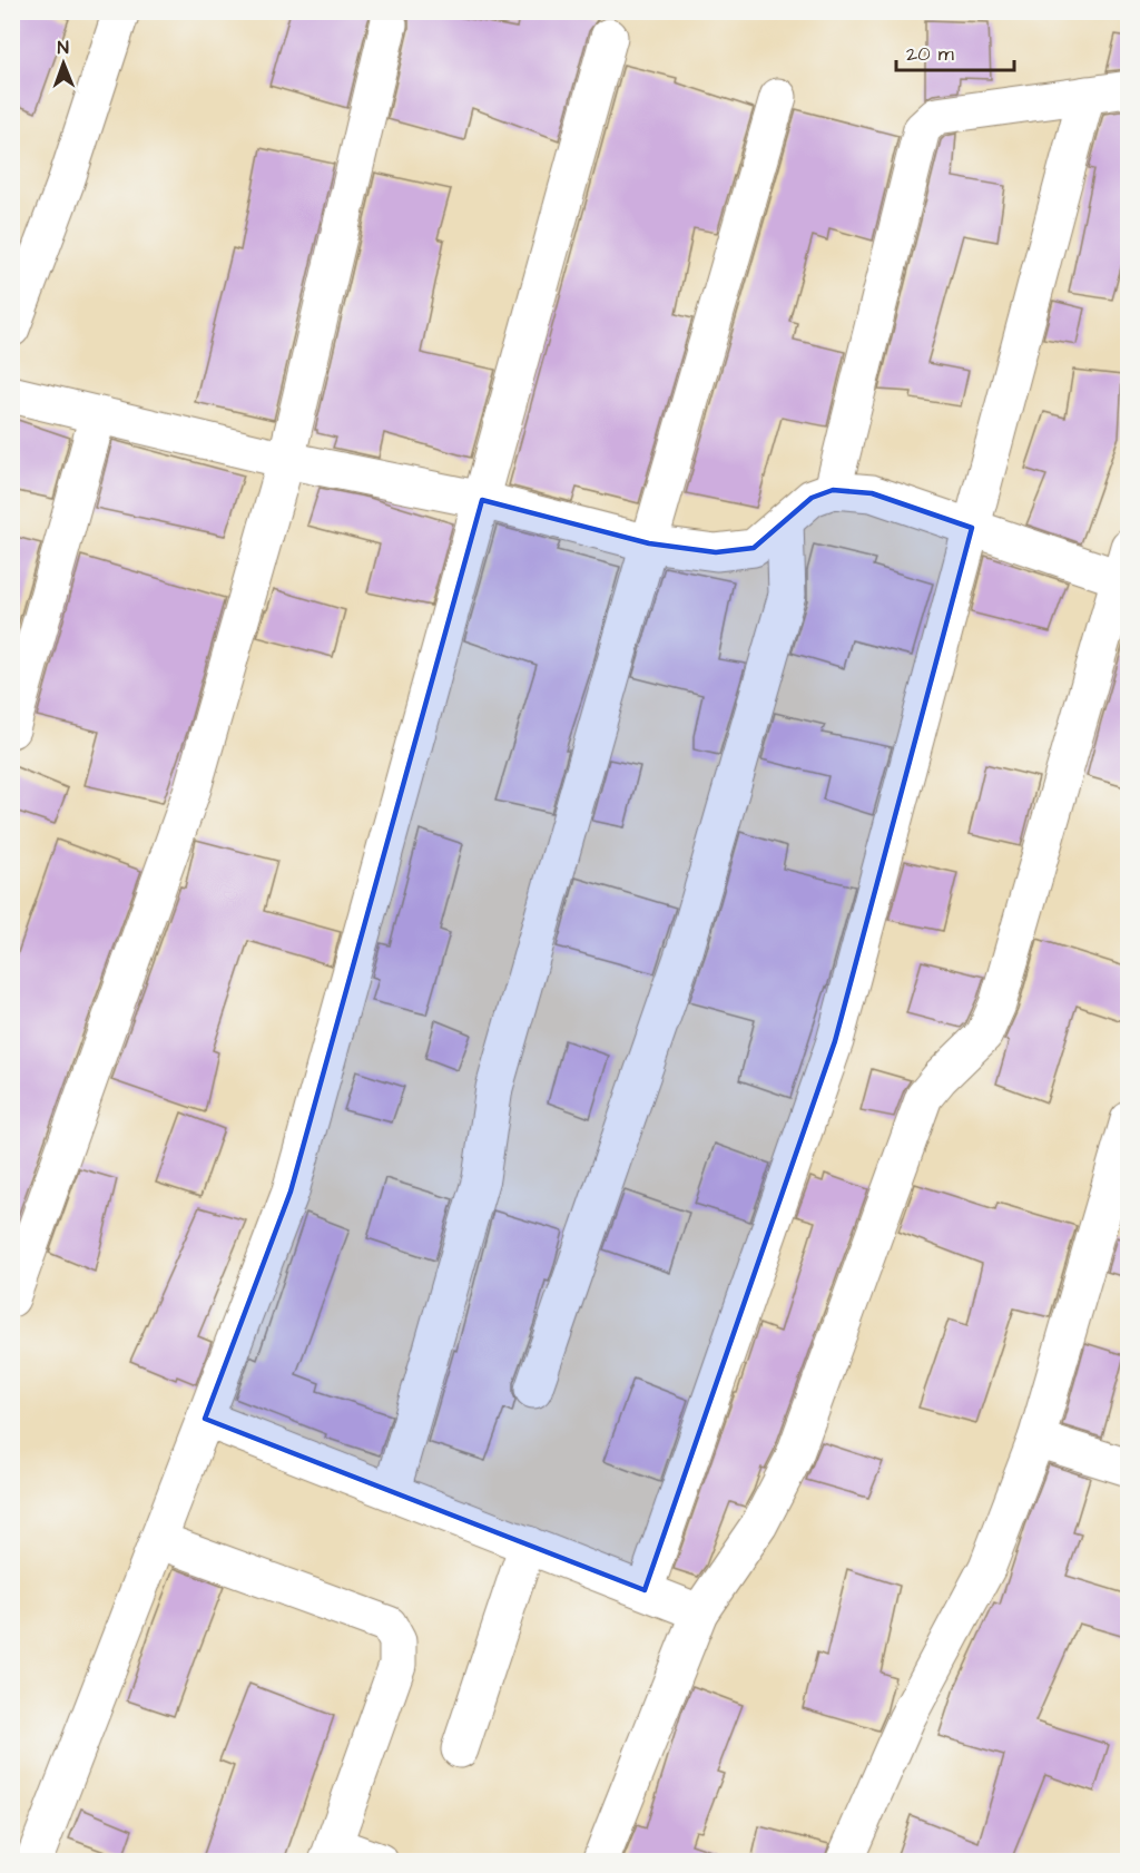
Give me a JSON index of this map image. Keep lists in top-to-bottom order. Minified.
{"scale_bar":"20 m","north":"top"}
